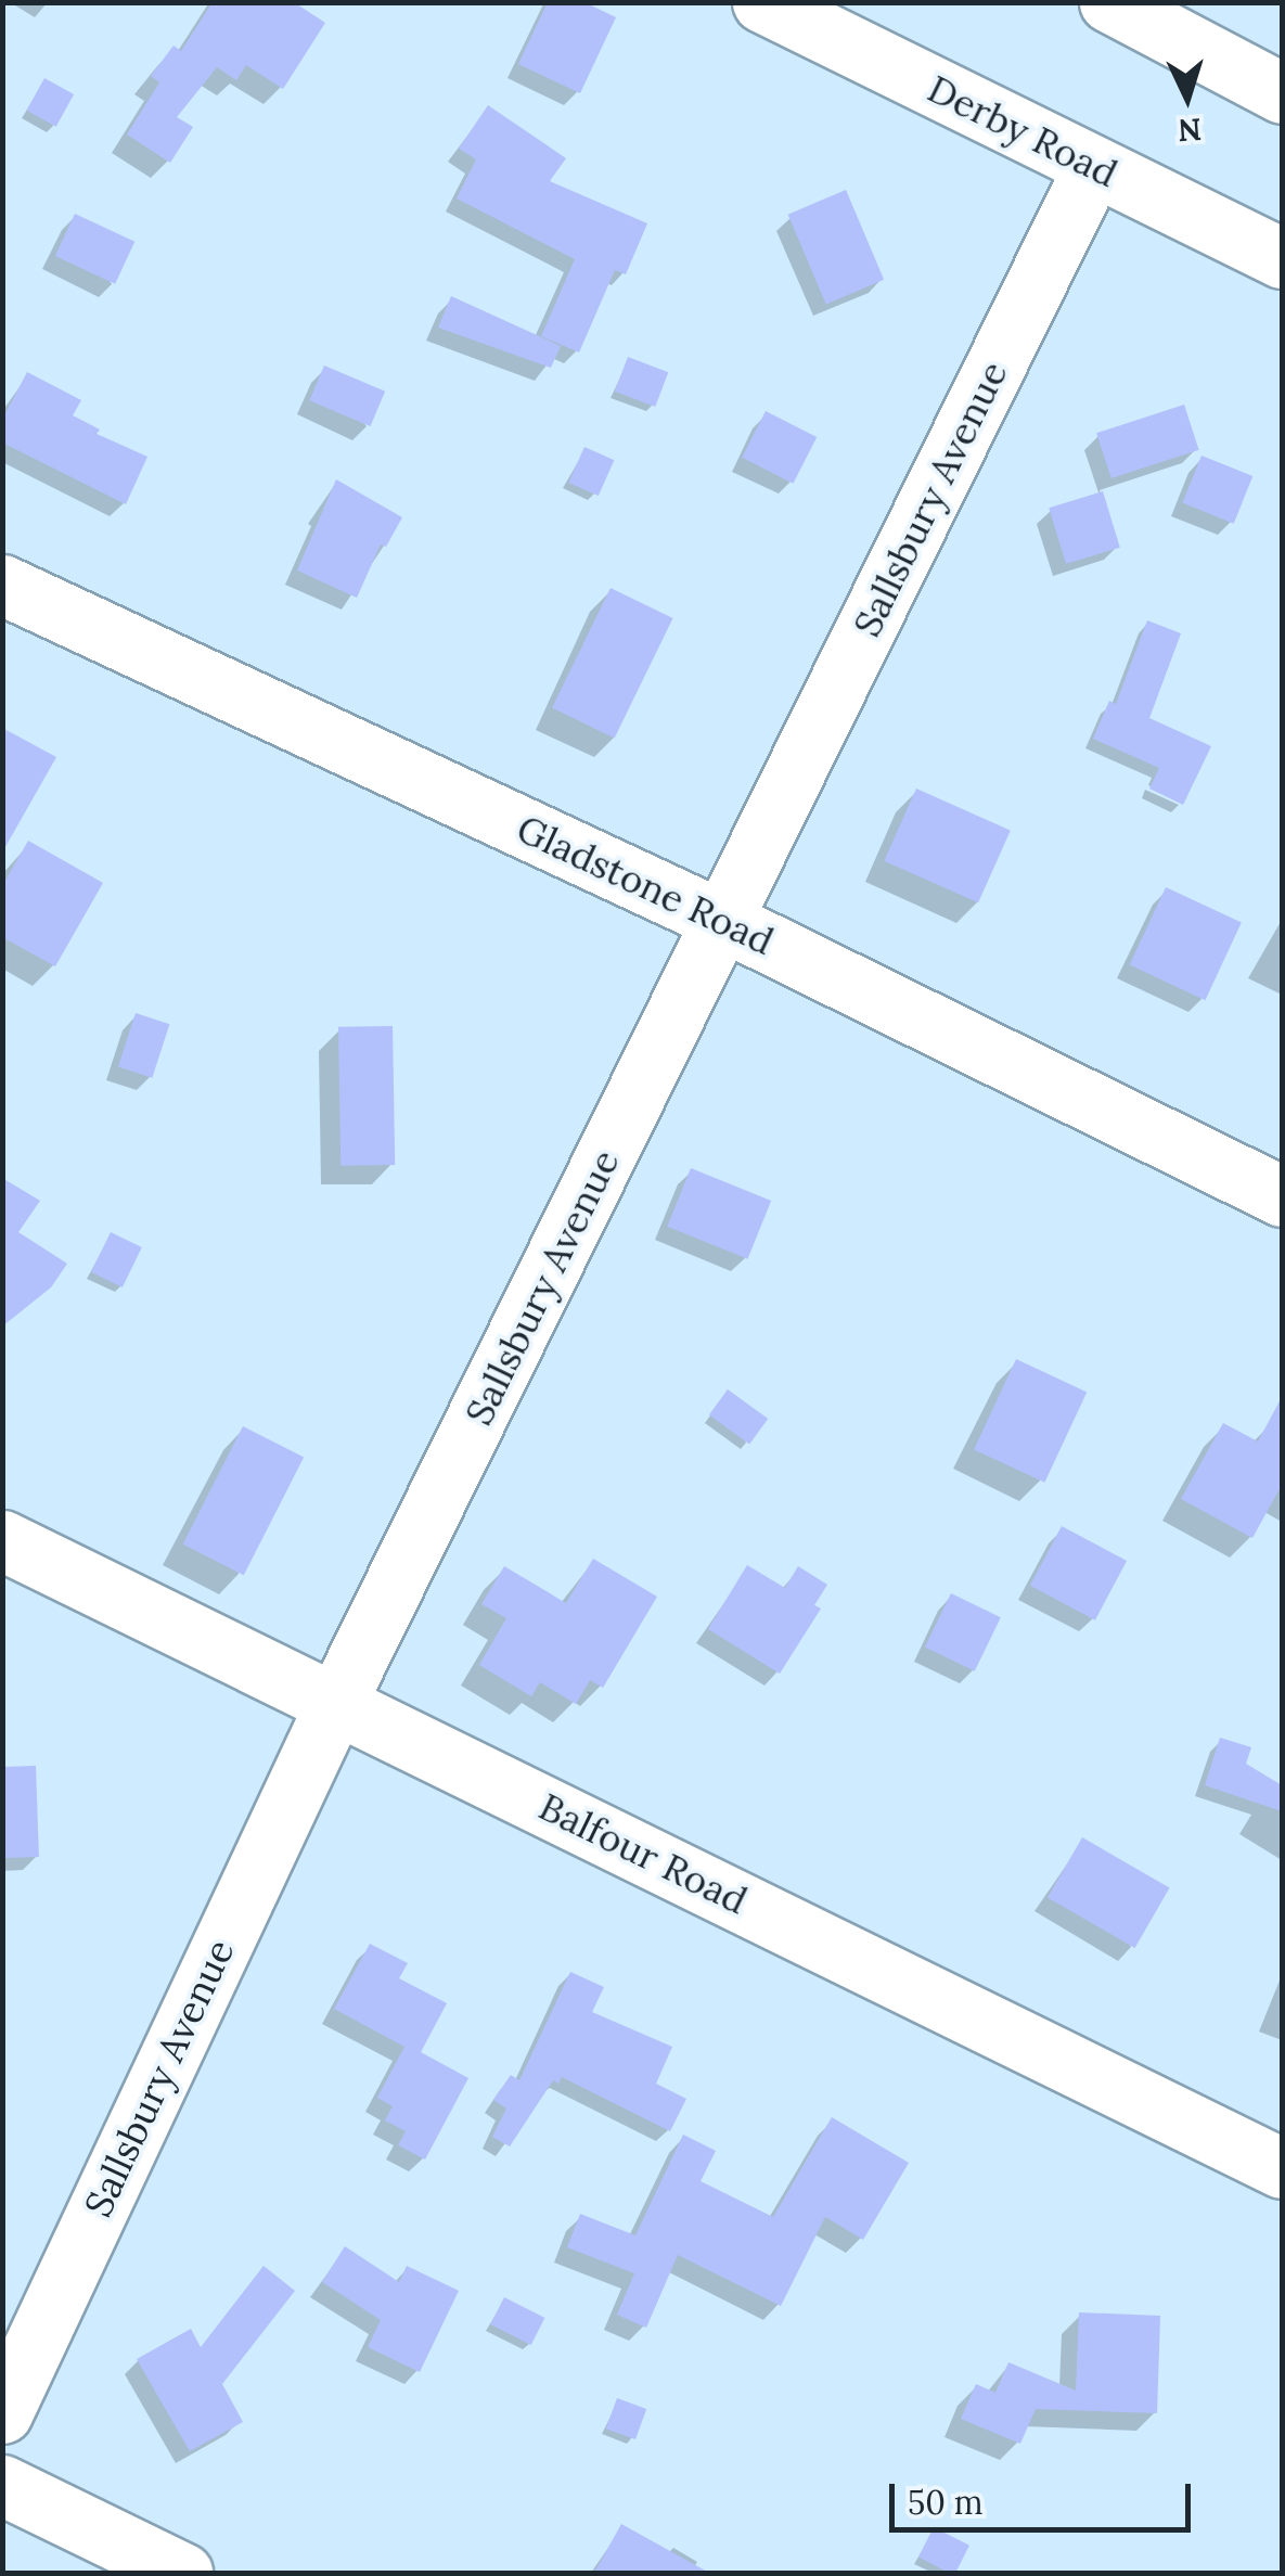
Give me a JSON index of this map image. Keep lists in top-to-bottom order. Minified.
{"streets":{"street":["Derby Road","Sallsbury Avenue","Gladstone Road","Balfour Road"]},"crossings":[["Derby Road","Sallsbury Avenue"],["Sallsbury Avenue","Gladstone Road"],["Sallsbury Avenue","Balfour Road"]],"scale_bar":"50 m","north":"bottom"}
